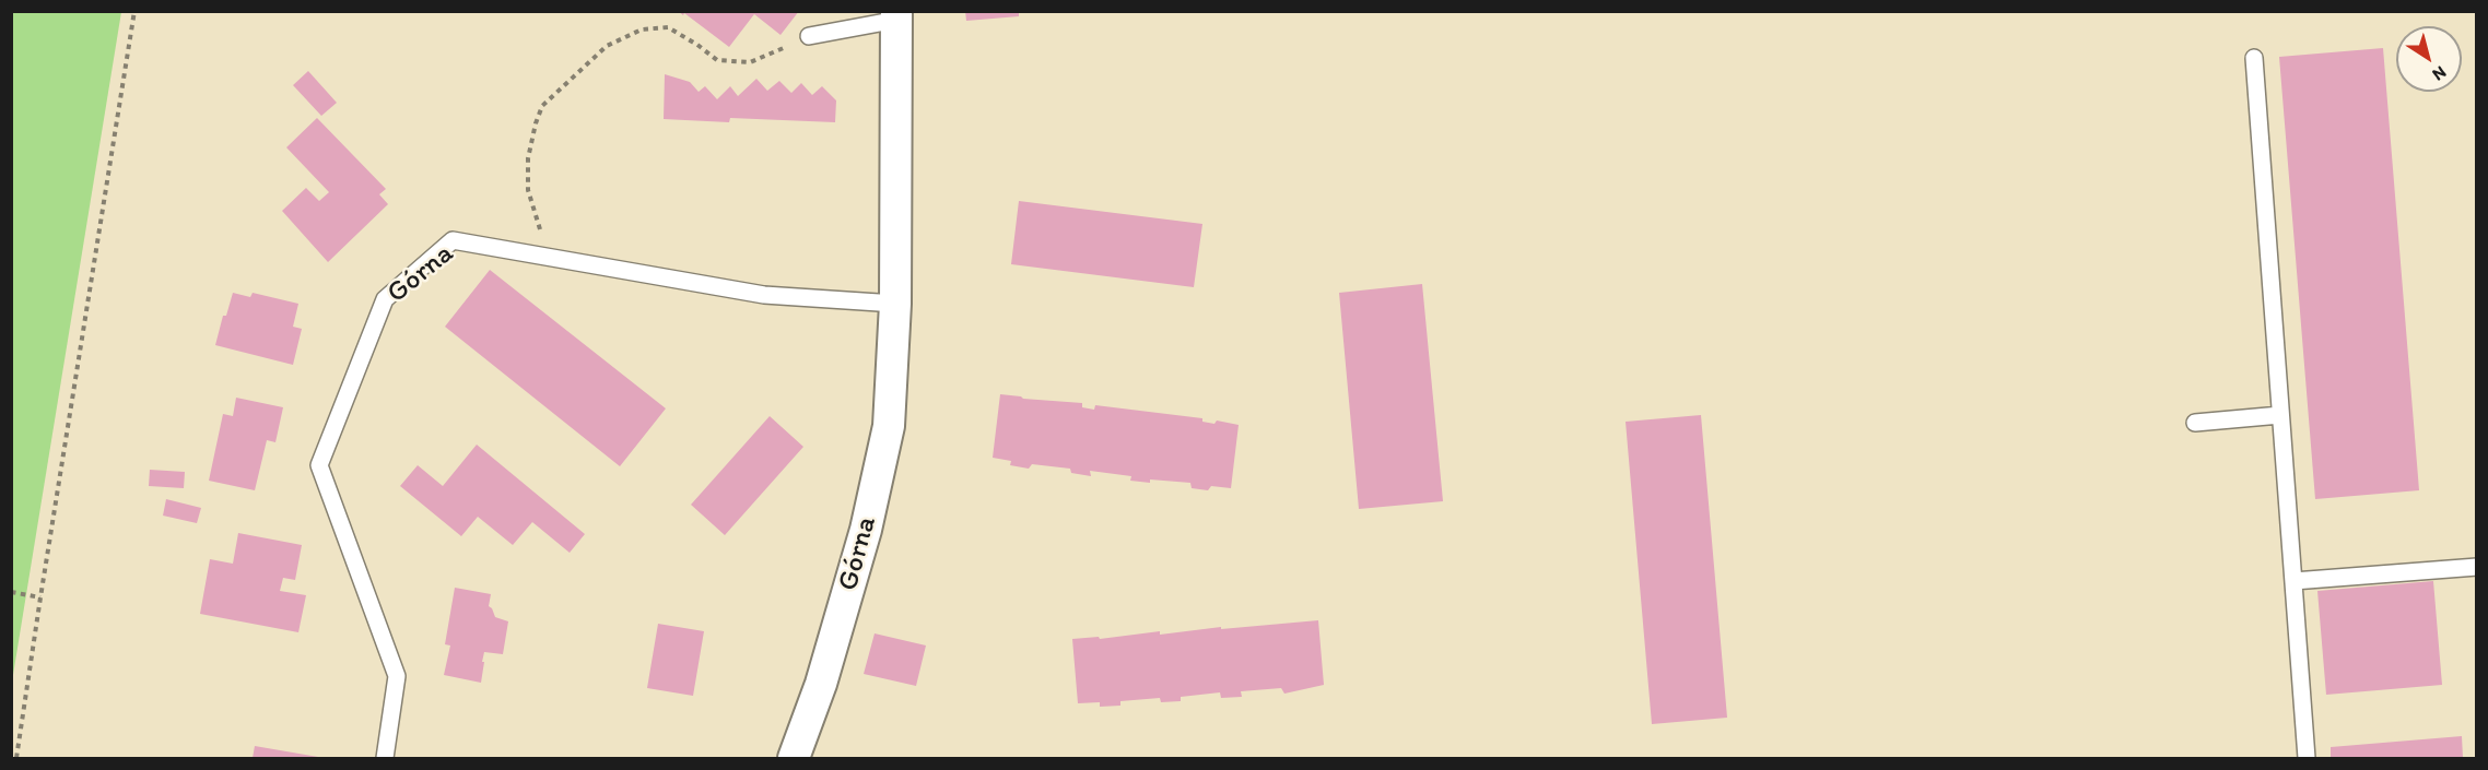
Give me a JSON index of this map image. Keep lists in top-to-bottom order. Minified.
{"streets":{"street":["Górna"]},"north":"bottom right"}
